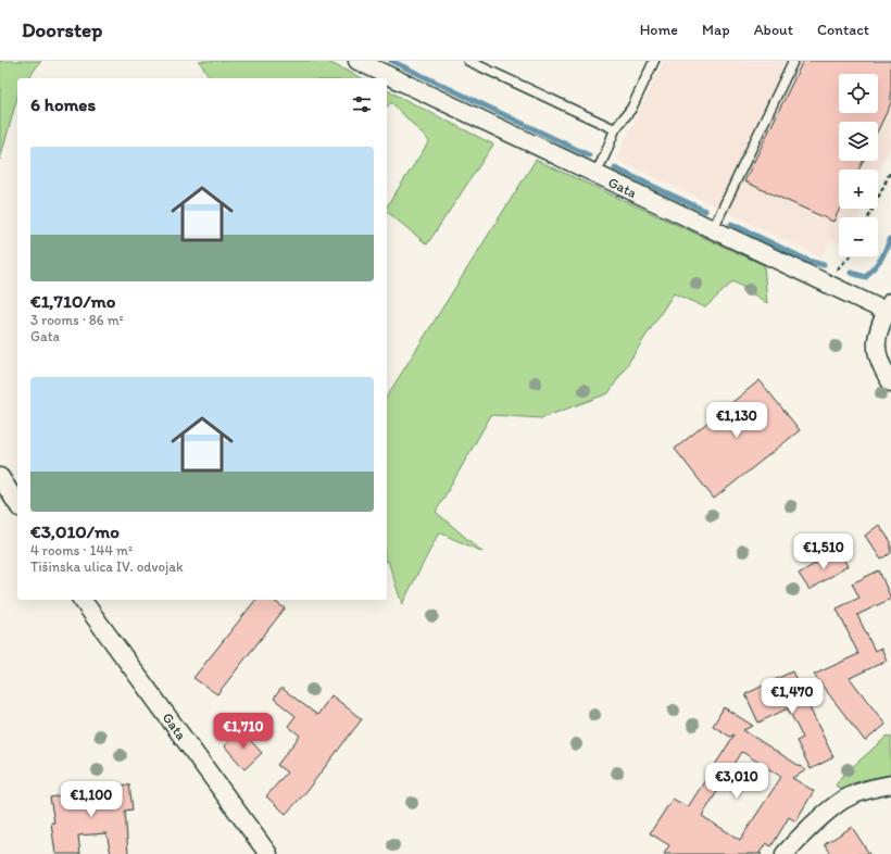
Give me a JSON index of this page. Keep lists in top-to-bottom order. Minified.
{"streets":{"street":["Gata"]},"page":{"header":"Doorstep","nav":["Home","Map","About","Contact"],"map_buttons":["+","−"],"heading":"6 homes","list":[{"name":"€1,710/mo","note":"3 rooms · 86 m² · Gata"},{"name":"€3,010/mo","note":"4 rooms · 144 m² · Tišinska ulica IV. odvojak"}],"price":["€1,130","€1,510","€1,470","€1,710","€3,010","€1,100"]}}
